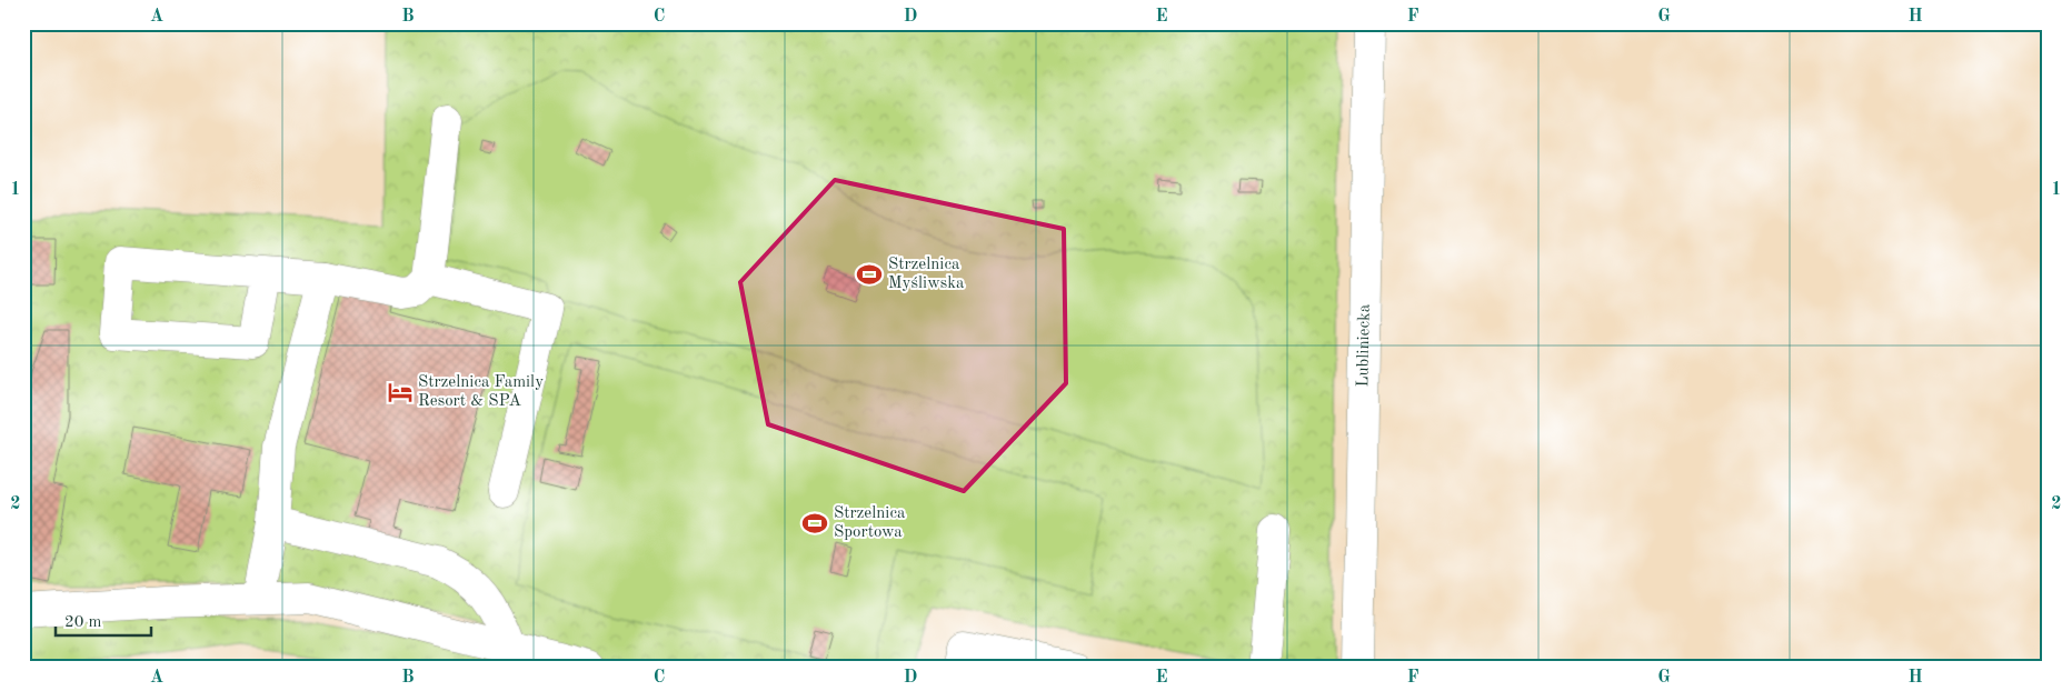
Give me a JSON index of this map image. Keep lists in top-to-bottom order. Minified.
{"streets":{"street":["Lubliniecka"]},"places":{"sports":["Strzelnica Myśliwska","Strzelnica Sportowa"],"hotel":["Strzelnica Family Resort & SPA"]},"scale_bar":"20 m","grid":{"columns":["A","B","C","D","E","F","G","H"],"rows":["1","2"]}}
